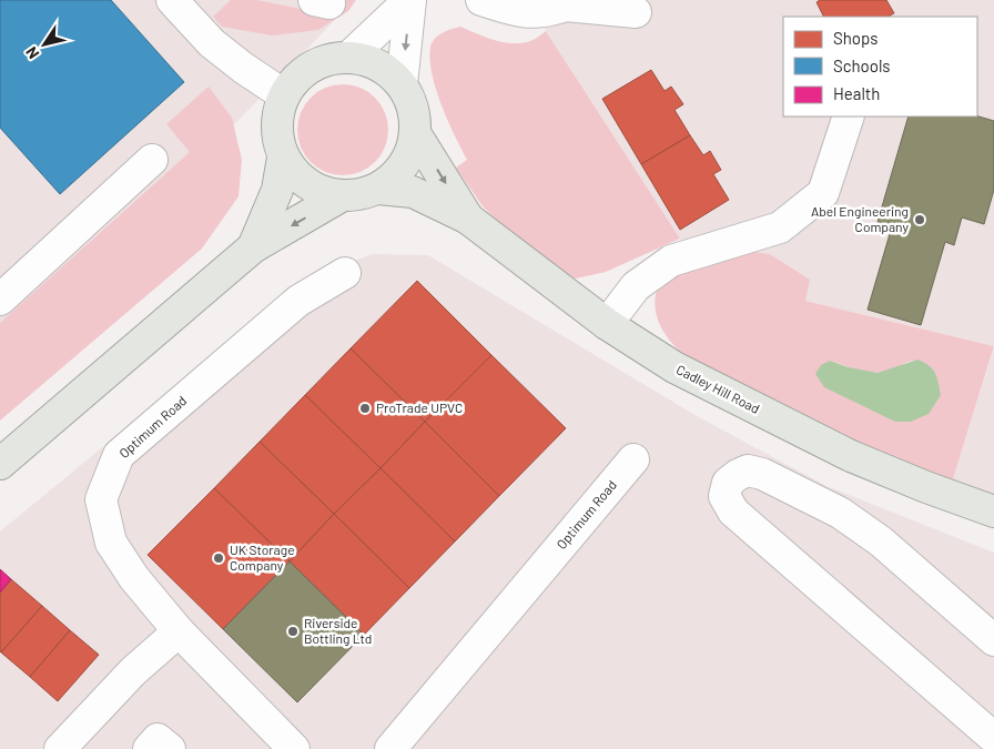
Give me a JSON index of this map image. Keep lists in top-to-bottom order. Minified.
{"streets":{"main road":["Cadley Hill Road"],"street":["Optimum Road"]},"places":["Abel Engineering Company","ProTrade UPVC","UK Storage Company","Riverside Bottling Ltd"],"legend":["Shops","Schools","Health"],"north":"bottom left"}
